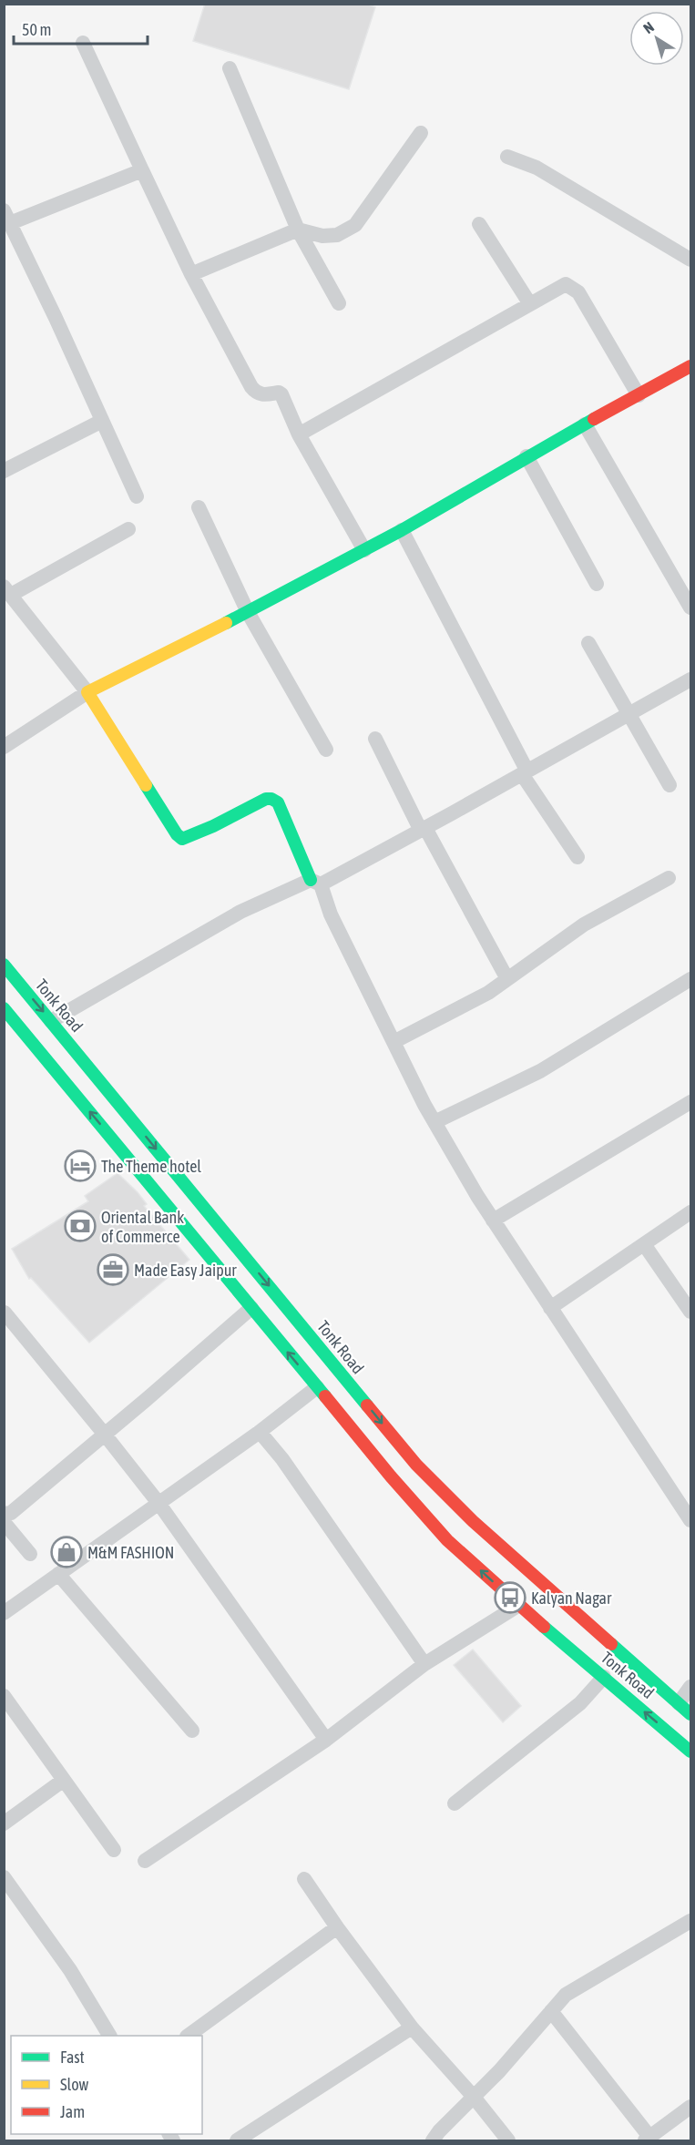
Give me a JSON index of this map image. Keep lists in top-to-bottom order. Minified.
{"streets":{"main road":["Tonk Road"]},"places":{"hotel":["The Theme hotel"],"bank":["Oriental Bank of Commerce"],"office":["Made Easy Jaipur"],"shop":["M&M FASHION"],"bus stop":["Kalyan Nagar"]},"legend":["Fast","Slow","Jam"],"scale_bar":"50 m","north":"top left"}
